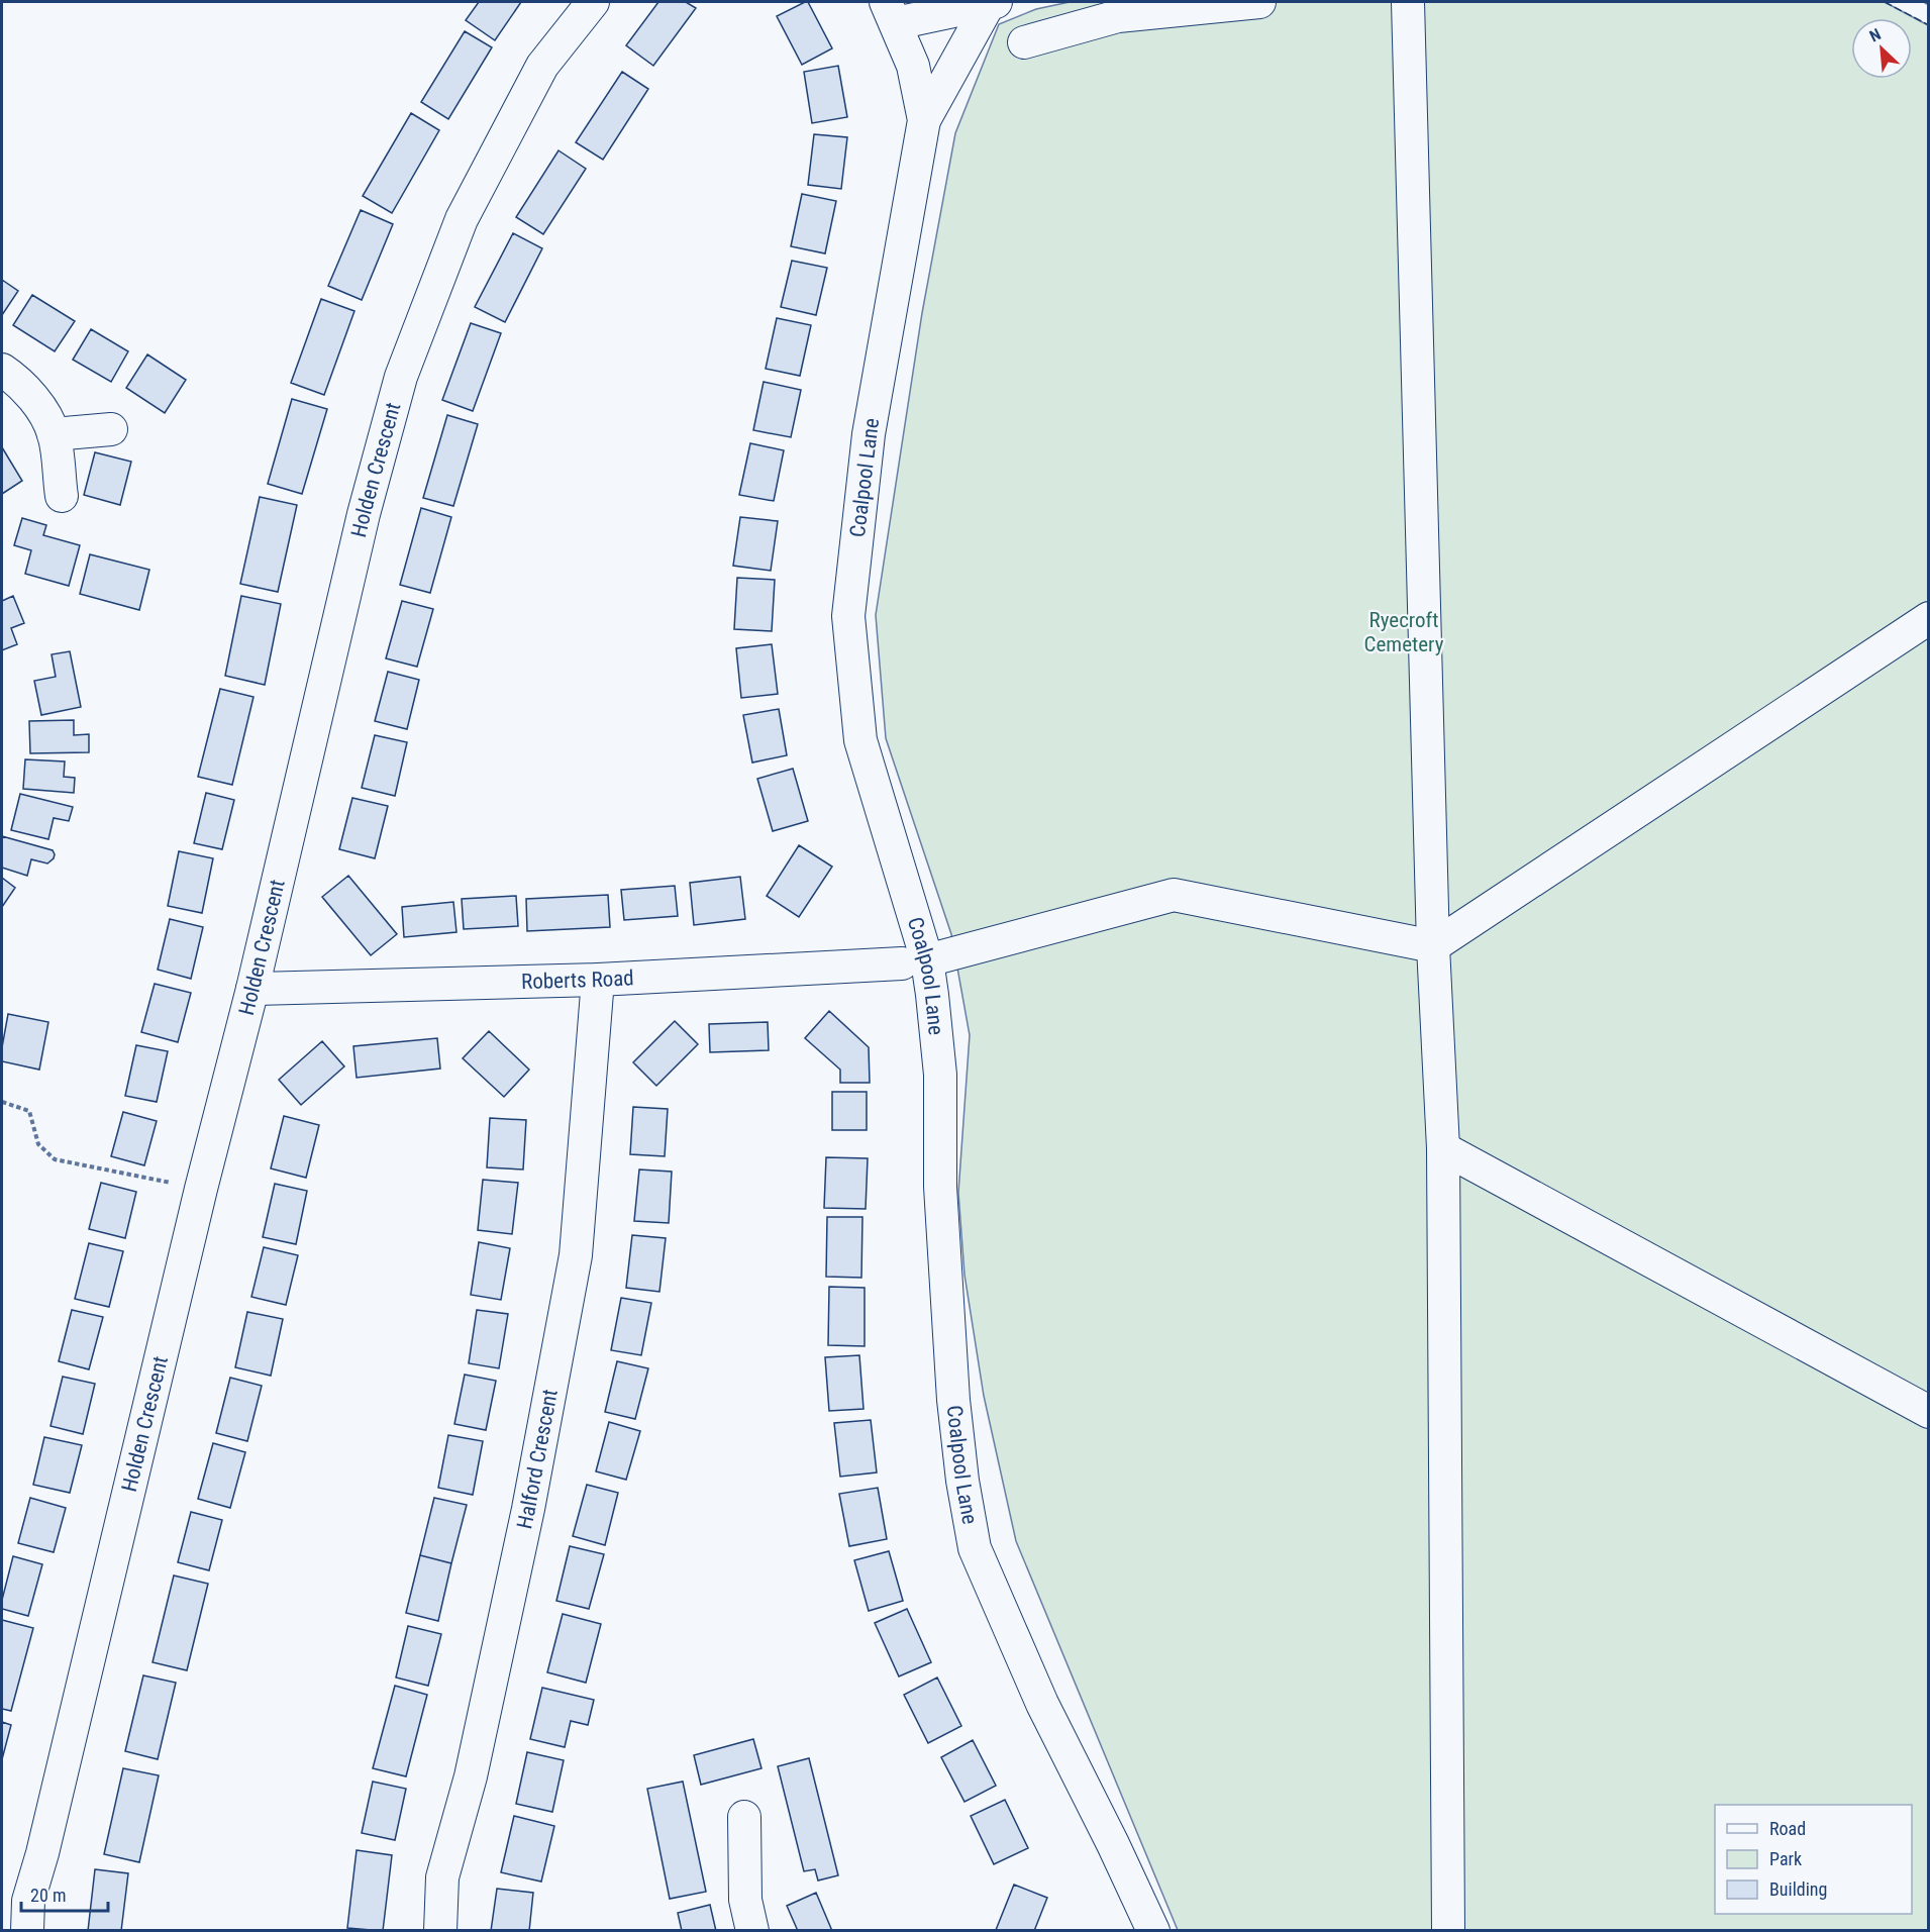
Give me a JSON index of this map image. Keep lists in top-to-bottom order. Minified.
{"streets":{"street":["Holden Crescent","Coalpool Lane","Roberts Road","Halford Crescent"]},"crossings":[["Holden Crescent","Roberts Road"],["Coalpool Lane","Roberts Road"],["Roberts Road","Halford Crescent"]],"parks":["Ryecroft Cemetery"],"legend":["Road","Park","Building"],"scale_bar":"20 m","north":"top left"}
